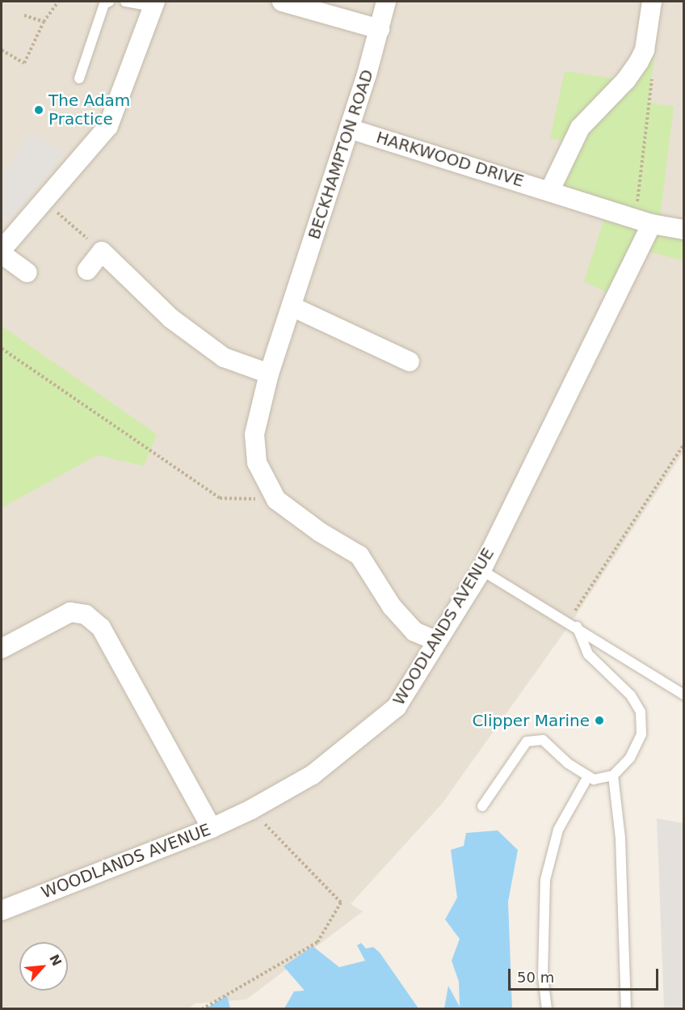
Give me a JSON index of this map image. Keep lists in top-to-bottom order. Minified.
{"streets":{"street":["BECKHAMPTON ROAD","HARKWOOD DRIVE","WOODLANDS AVENUE"]},"crossings":[["BECKHAMPTON ROAD","HARKWOOD DRIVE"],["BECKHAMPTON ROAD","WOODLANDS AVENUE"],["HARKWOOD DRIVE","WOODLANDS AVENUE"]],"places":["The Adam Practice","Clipper Marine"],"scale_bar":"50 m","north":"top right"}
